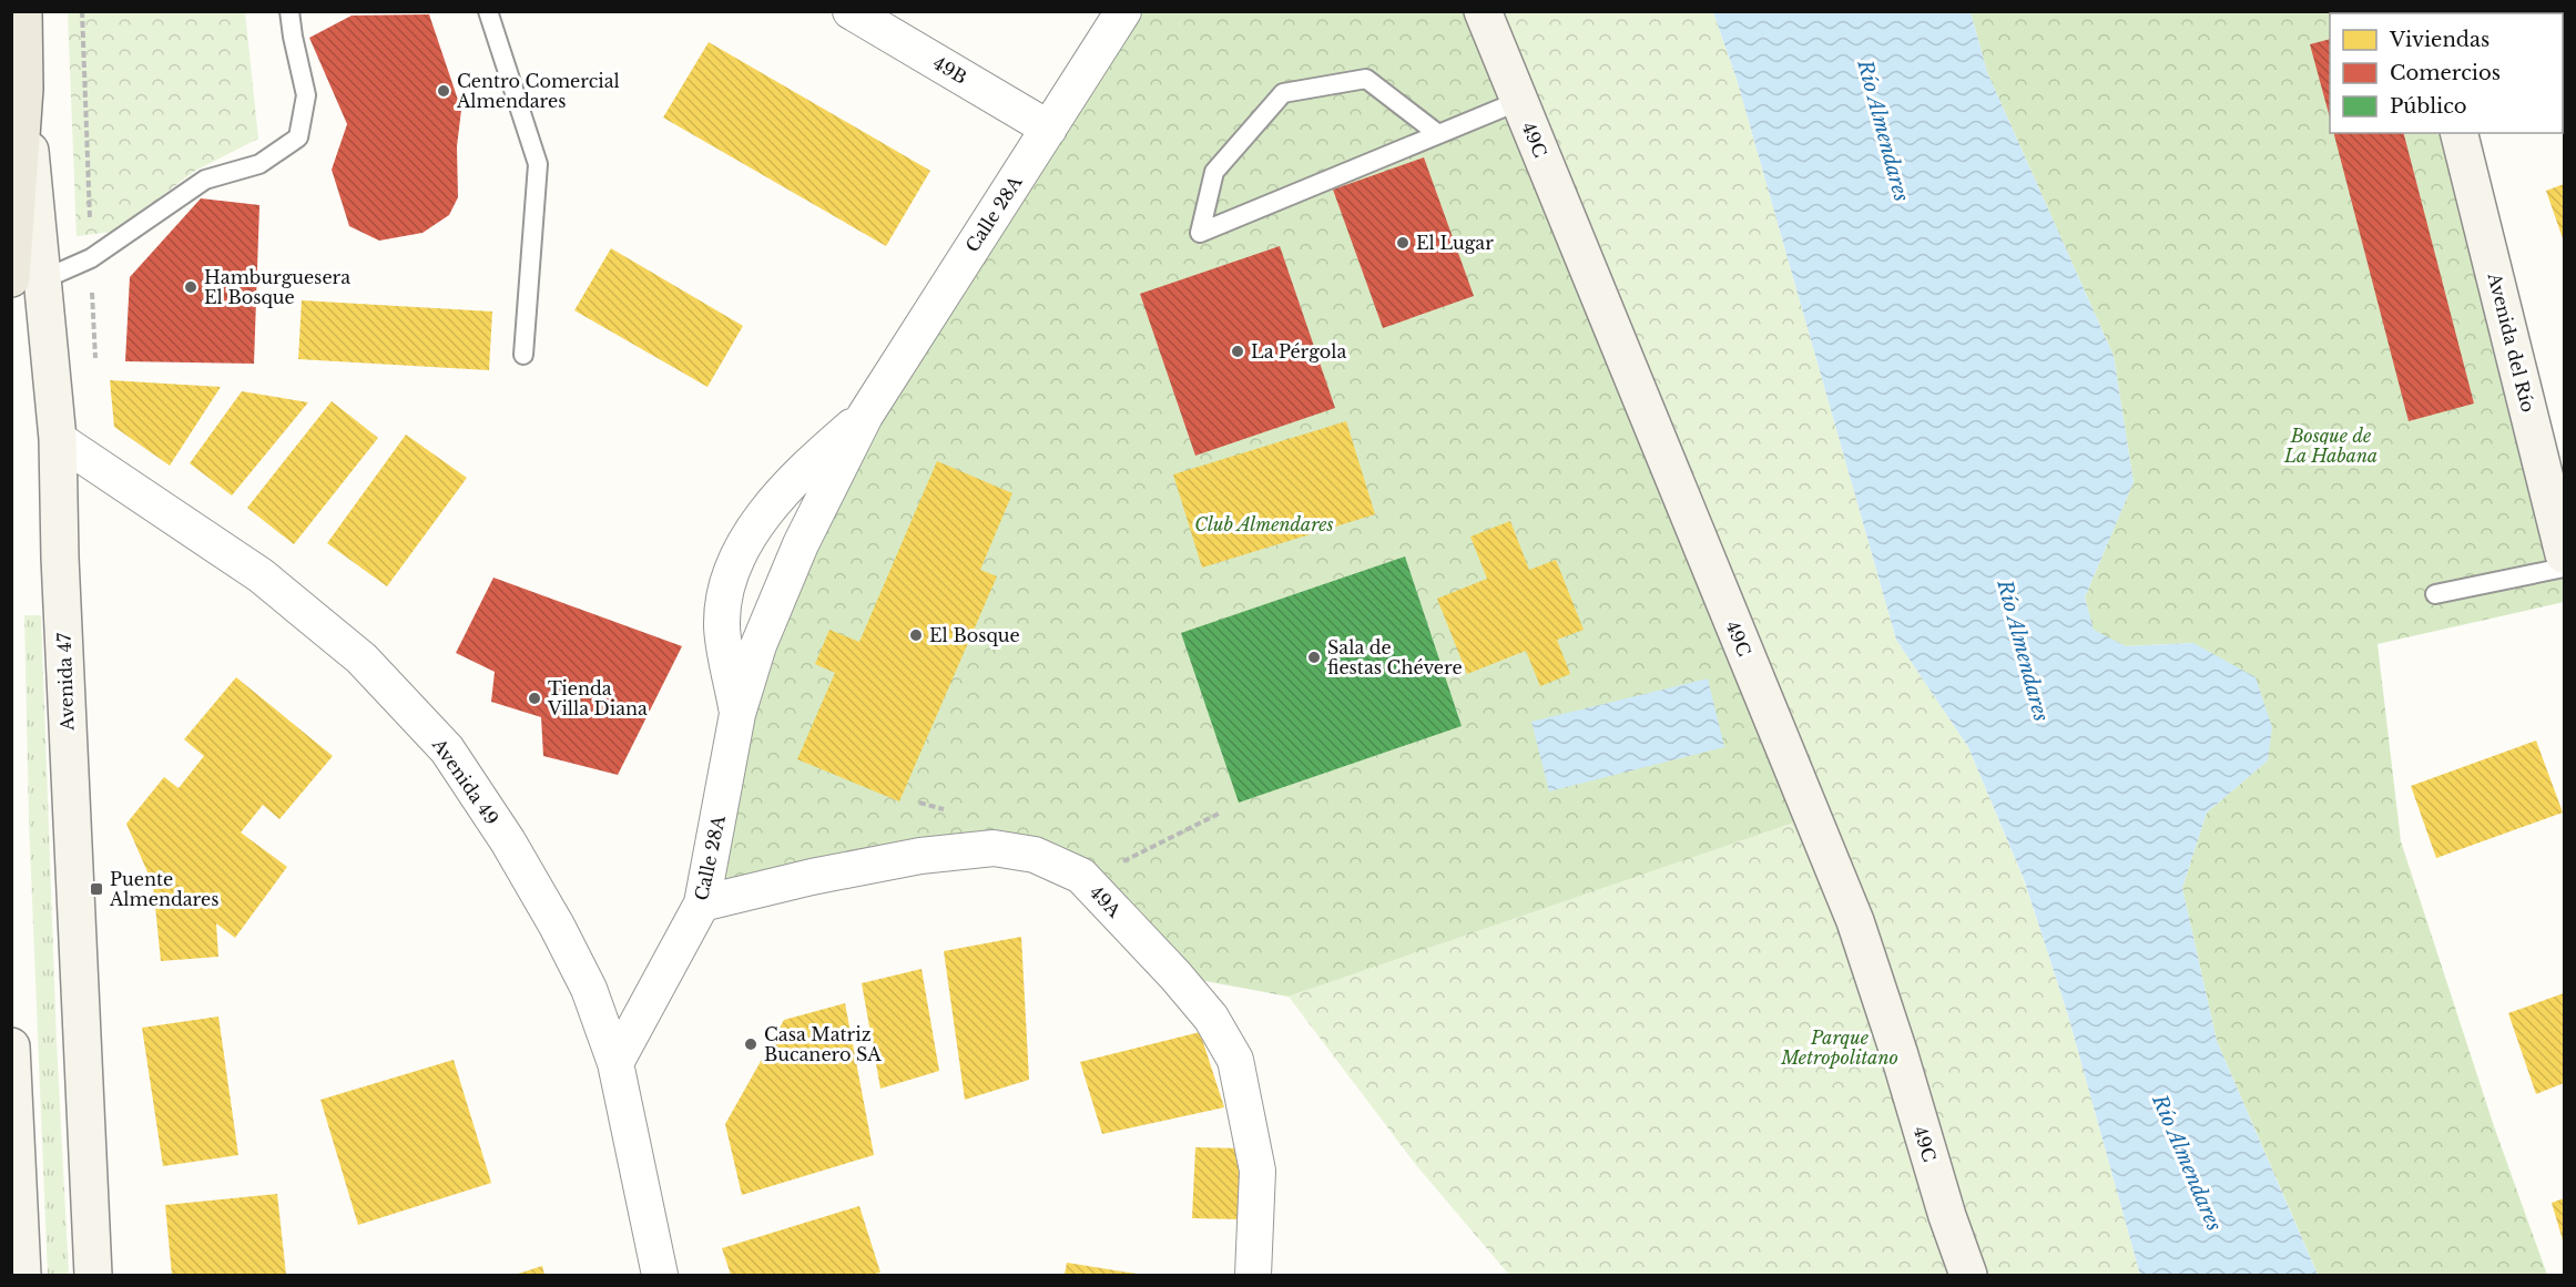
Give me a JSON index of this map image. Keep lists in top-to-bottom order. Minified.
{"streets":{"street":["49B","49C","Calle 28A","Avenida del Río","Avenida 47","Avenida 49","49A"]},"crossings":[["49B","Calle 28A"],["Calle 28A","Avenida 49"],["Calle 28A","49A"],["Avenida 47","Avenida 49"]],"water":["Río Almendares"],"parks":["Bosque de La Habana","Club Almendares","Parque Metropolitano"],"places":{"other":["Centro Comercial Almendares","El Lugar","Hamburguesera El Bosque","La Pérgola","El Bosque","Sala de fiestas Chévere","Tienda Villa Diana","Casa Matriz Bucanero SA"],"transit":["Puente Almendares"]},"legend":["Viviendas","Comercios","Público"]}
